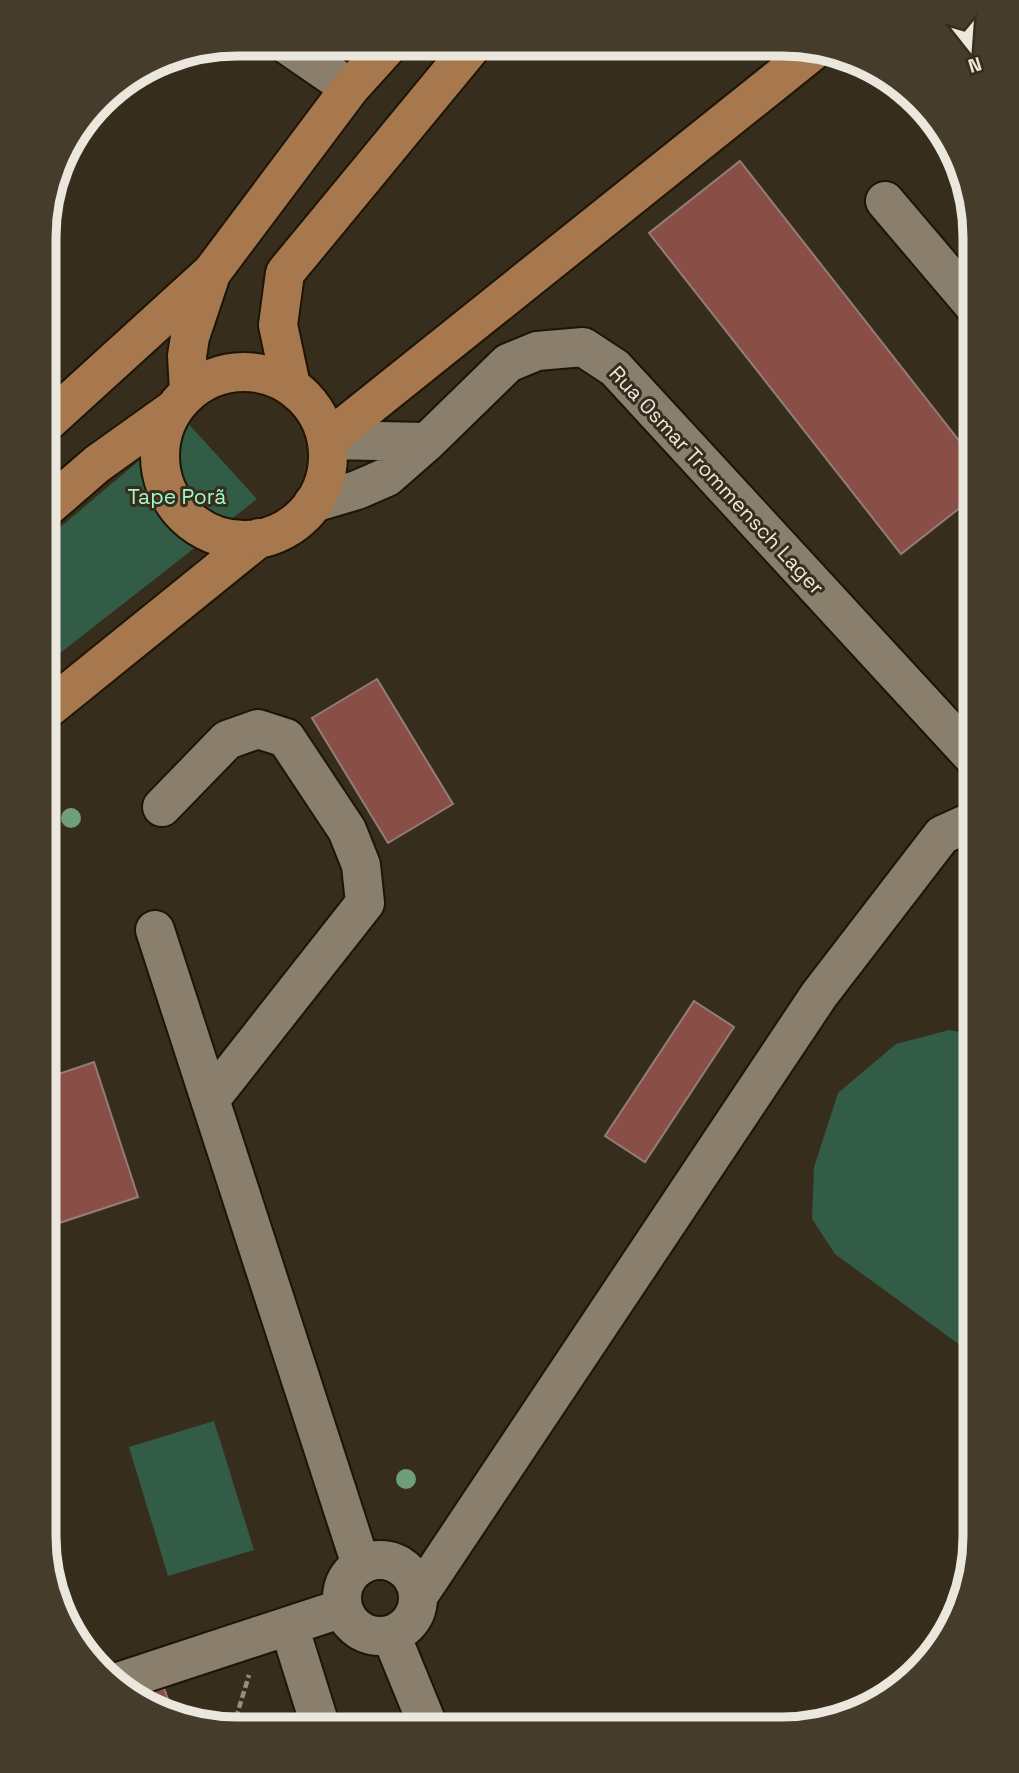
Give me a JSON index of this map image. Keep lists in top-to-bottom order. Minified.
{"streets":{"street":["Rua Osmar Trommensch Lager"]},"parks":["Tape Porã"],"north":"bottom"}
